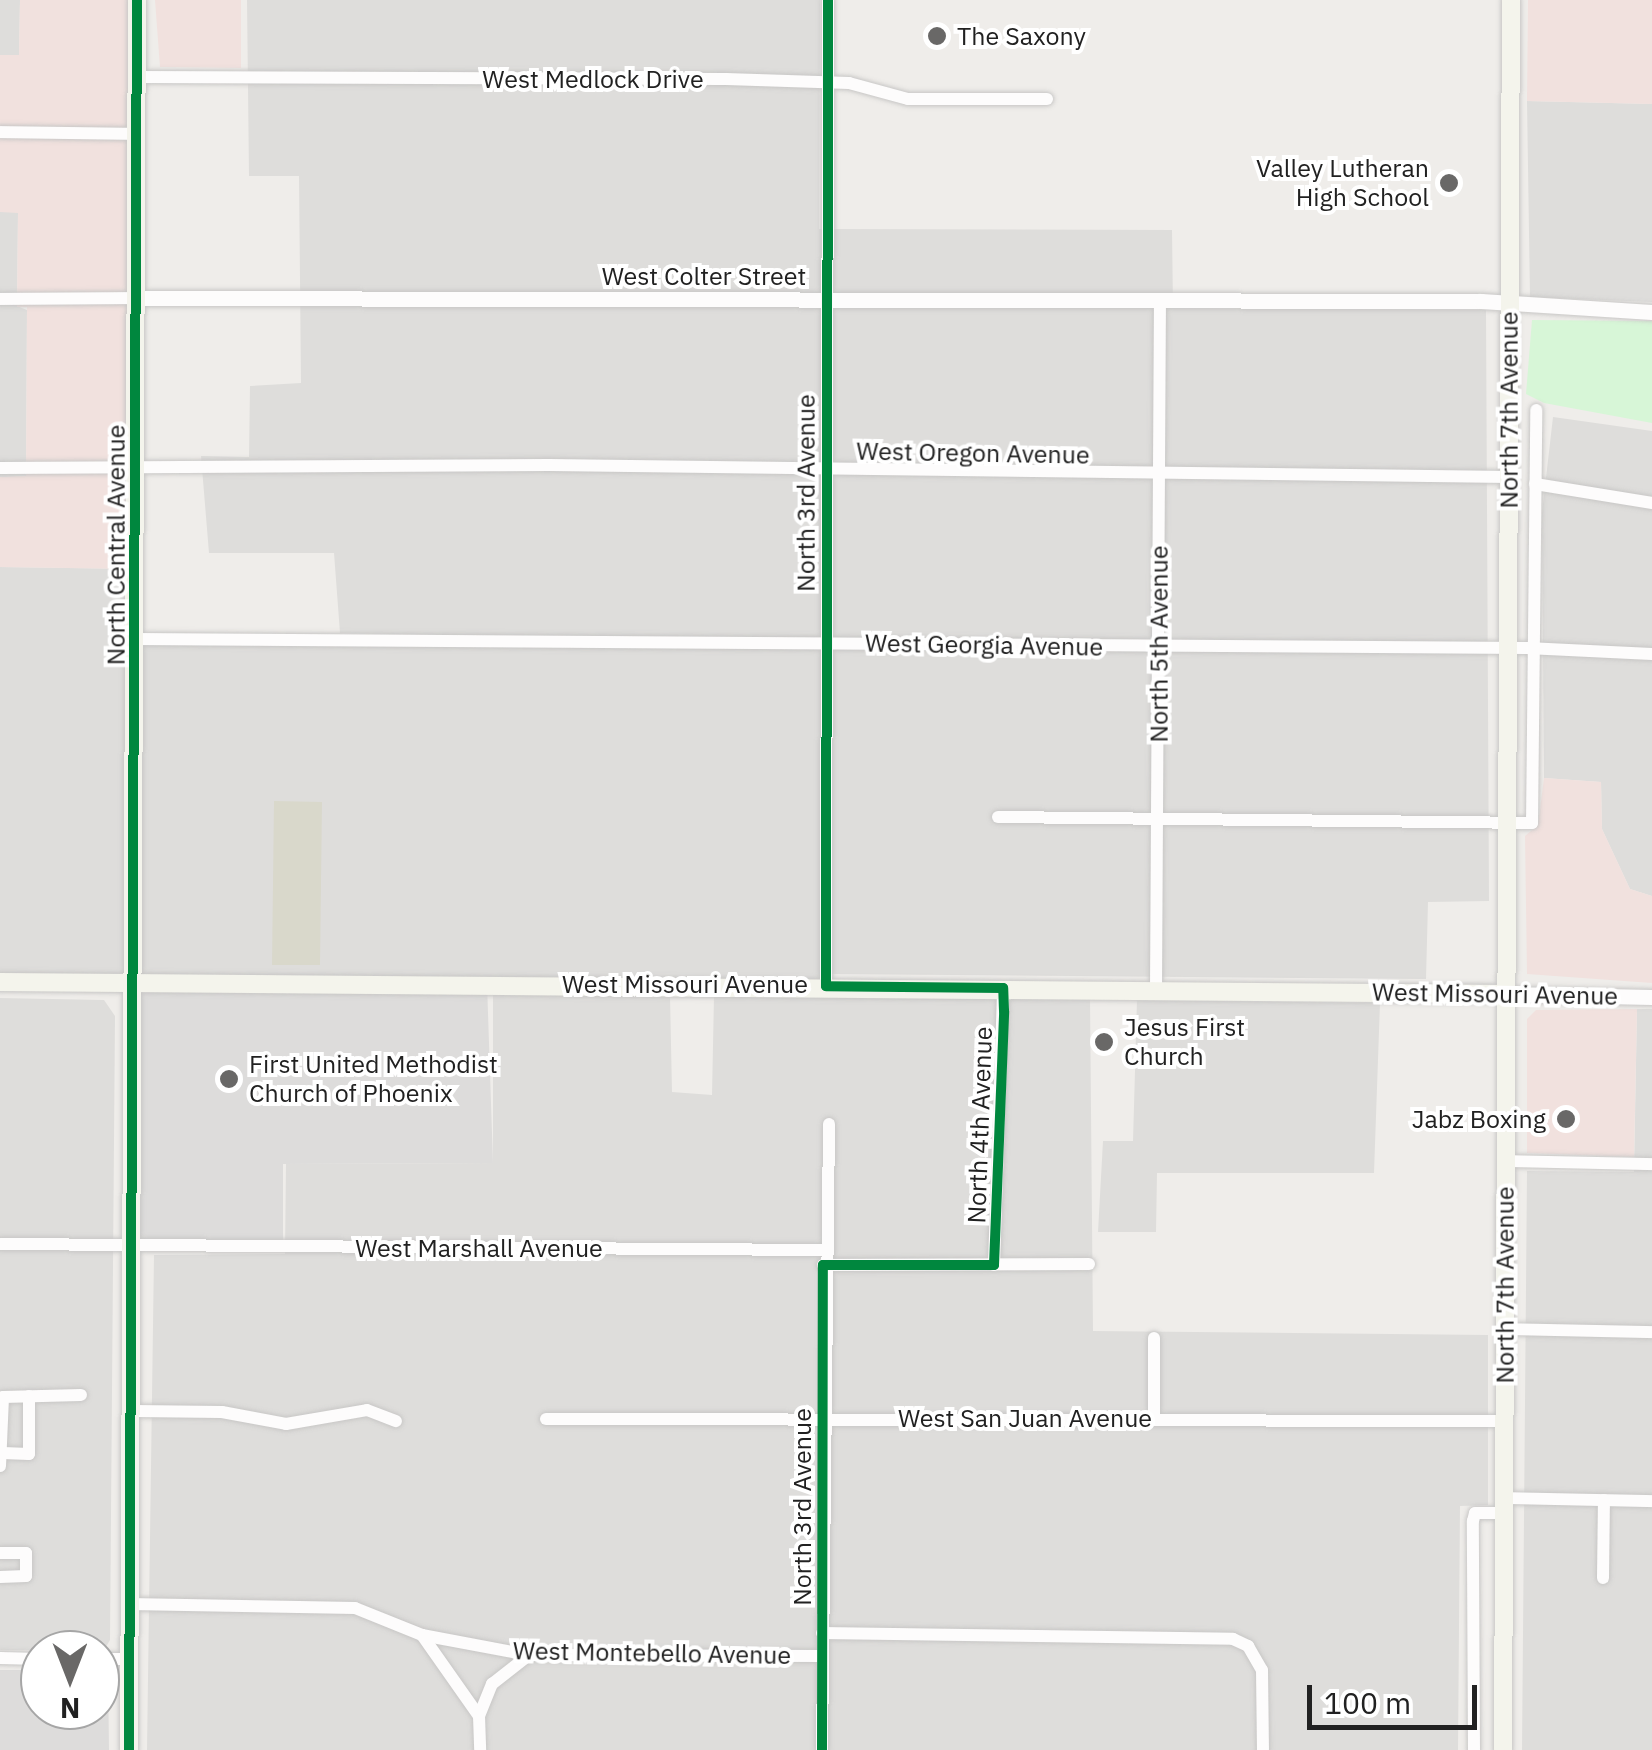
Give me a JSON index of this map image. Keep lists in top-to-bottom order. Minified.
{"streets":{"main road":["North 7th Avenue","North Central Avenue","West Missouri Avenue"],"street":["West Medlock Drive","West Colter Street","West Oregon Avenue","North 3rd Avenue","North 5th Avenue","West Georgia Avenue","North 4th Avenue","West Marshall Avenue","West San Juan Avenue","West Montebello Avenue"]},"crossings":[["West Medlock Drive","North 3rd Avenue"],["West Medlock Drive","North Central Avenue"],["West Colter Street","North 7th Avenue"],["West Colter Street","North 3rd Avenue"],["West Colter Street","North Central Avenue"],["West Colter Street","North 5th Avenue"],["North 7th Avenue","West Oregon Avenue"],["North 7th Avenue","West Georgia Avenue"],["North 7th Avenue","West Missouri Avenue"],["North 7th Avenue","West San Juan Avenue"],["West Oregon Avenue","North 3rd Avenue"],["West Oregon Avenue","North Central Avenue"],["West Oregon Avenue","North 5th Avenue"],["North 3rd Avenue","West Georgia Avenue"],["North 3rd Avenue","West Missouri Avenue"],["North 3rd Avenue","West Marshall Avenue"],["North 3rd Avenue","West San Juan Avenue"],["North 3rd Avenue","West Montebello Avenue"],["North Central Avenue","West Georgia Avenue"],["North Central Avenue","West Missouri Avenue"],["North Central Avenue","West Marshall Avenue"],["North Central Avenue","West Montebello Avenue"],["North 5th Avenue","West Georgia Avenue"],["North 5th Avenue","West Missouri Avenue"],["West Missouri Avenue","North 4th Avenue"],["North 4th Avenue","West Marshall Avenue"]],"places":["The Saxony","Valley Lutheran High School","Jesus First Church","First United Methodist Church of Phoenix","Jabz Boxing"],"scale_bar":"100 m","north":"bottom"}
